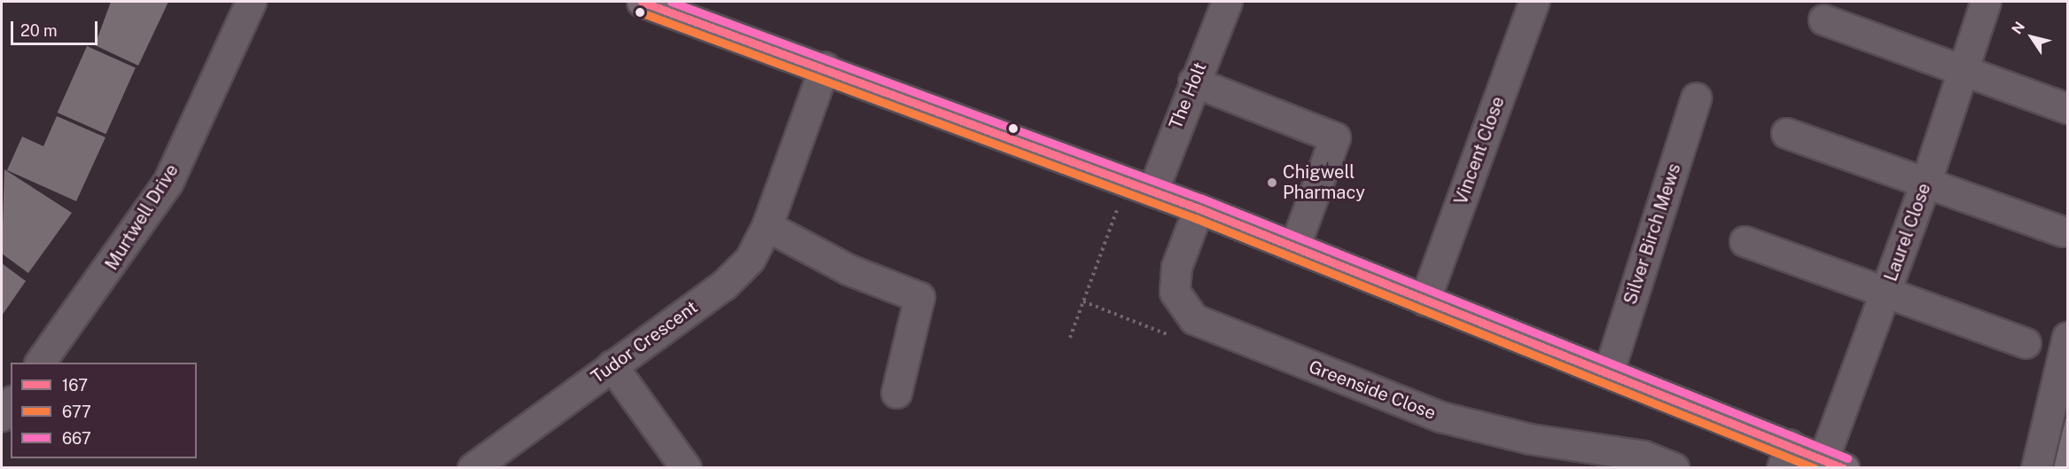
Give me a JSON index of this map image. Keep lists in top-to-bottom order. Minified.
{"streets":{"street":["The Holt","Vincent Close","Murtwell Drive","Laurel Close","Silver Birch Mews","Tudor Crescent","Greenside Close"]},"places":["Chigwell Pharmacy"],"lines":["transit line 167","transit line 667","transit line 677"],"legend":["167","677","667"],"scale_bar":"20 m","north":"top left"}
